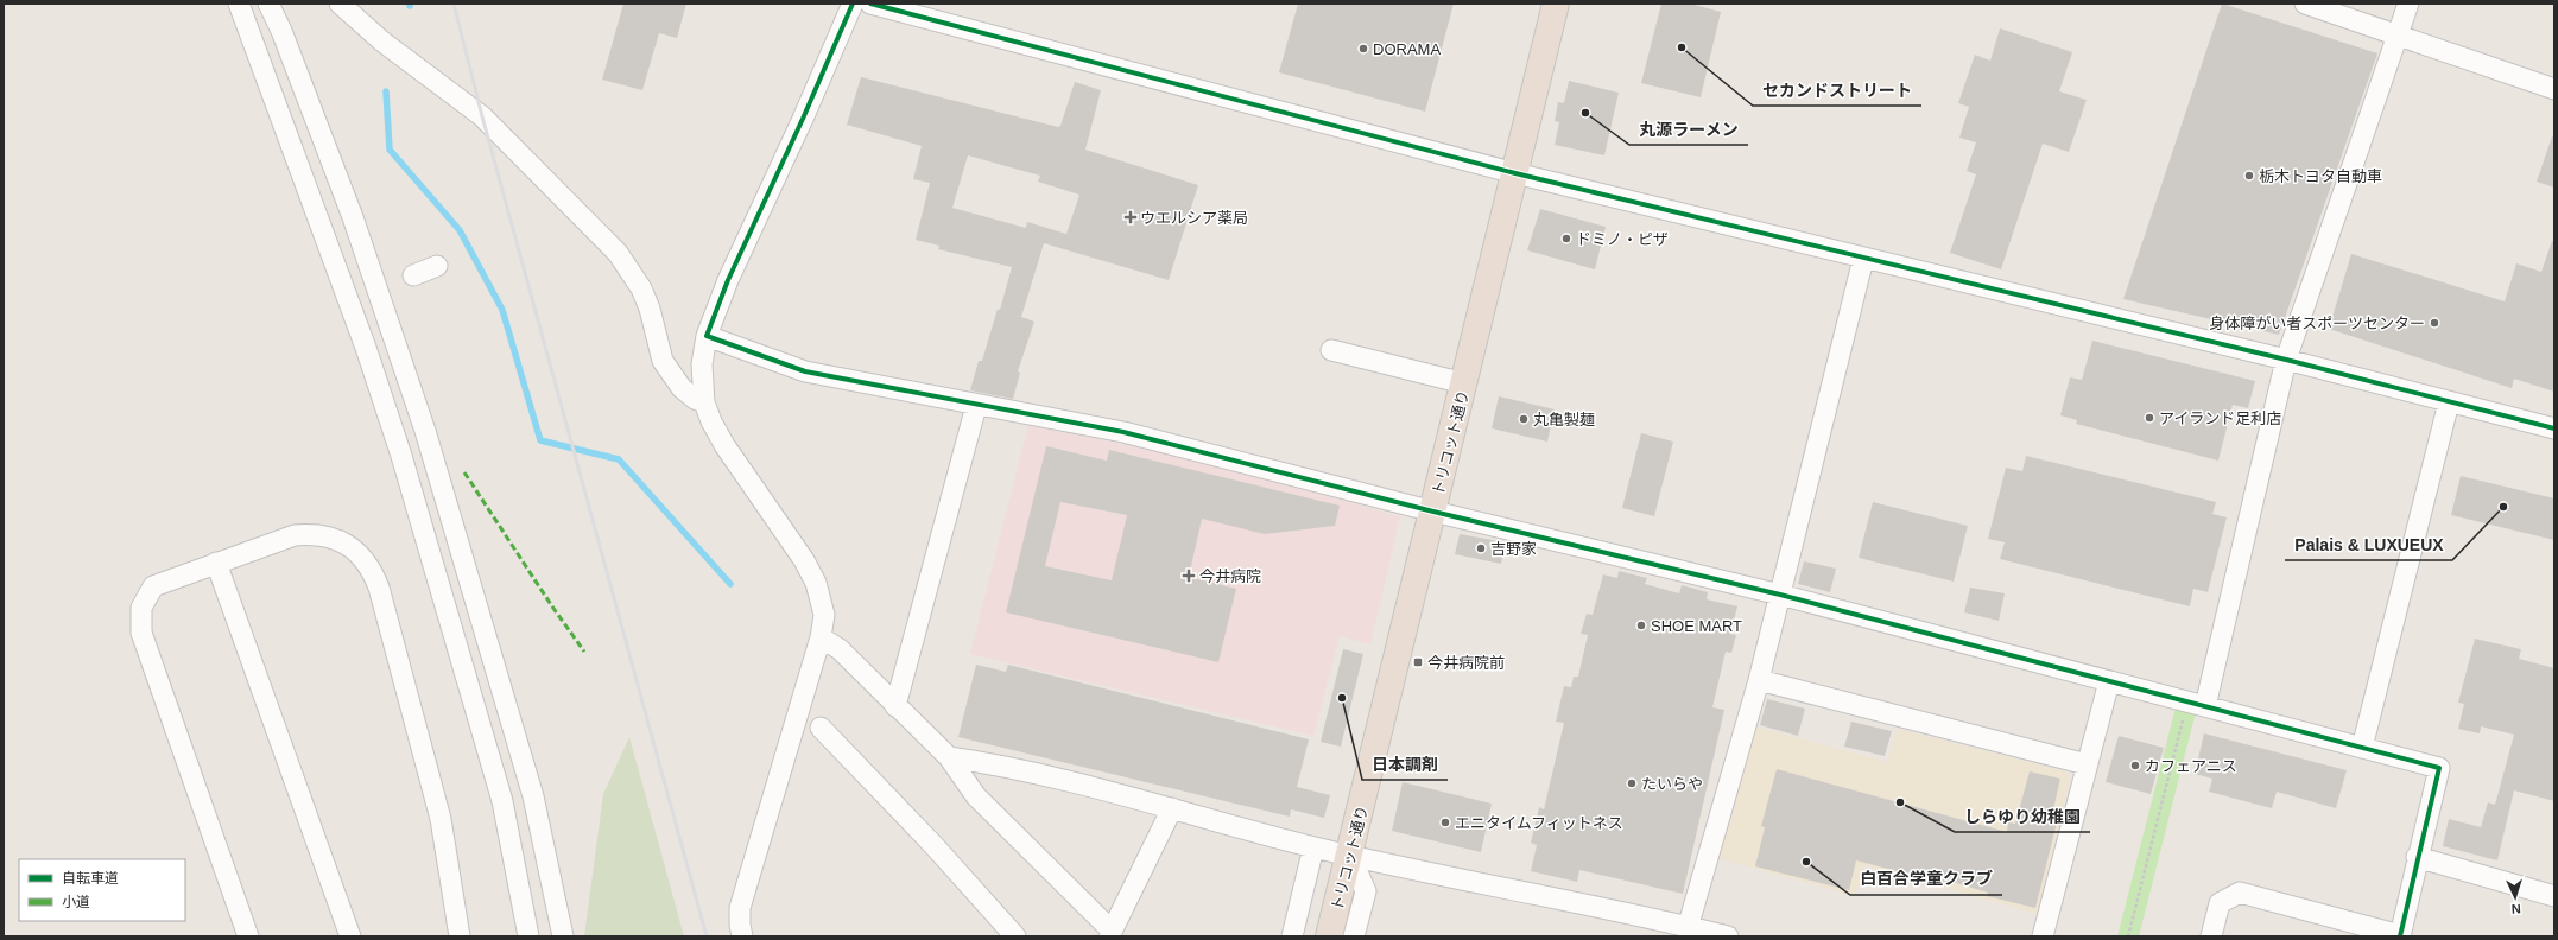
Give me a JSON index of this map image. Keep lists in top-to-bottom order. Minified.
{"streets":{"highway":["トリコット通り"]},"places":{"other":["セカンドストリート","DORAMA","丸源ラーメン","栃木トヨタ自動車","ドミノ・ピザ","身体障がい者スポーツセンター","アイランド足利店","丸亀製麺","Palais & LUXUEUX","吉野家","SHOE MART","日本調剤","カフェアニス","たいらや","しらゆり幼稚園","エニタイムフィットネス","白百合学童クラブ"],"health":["ウエルシア薬局","今井病院"],"transit":["今井病院前"]},"legend":["自転車道","小道"],"north":"bottom"}
